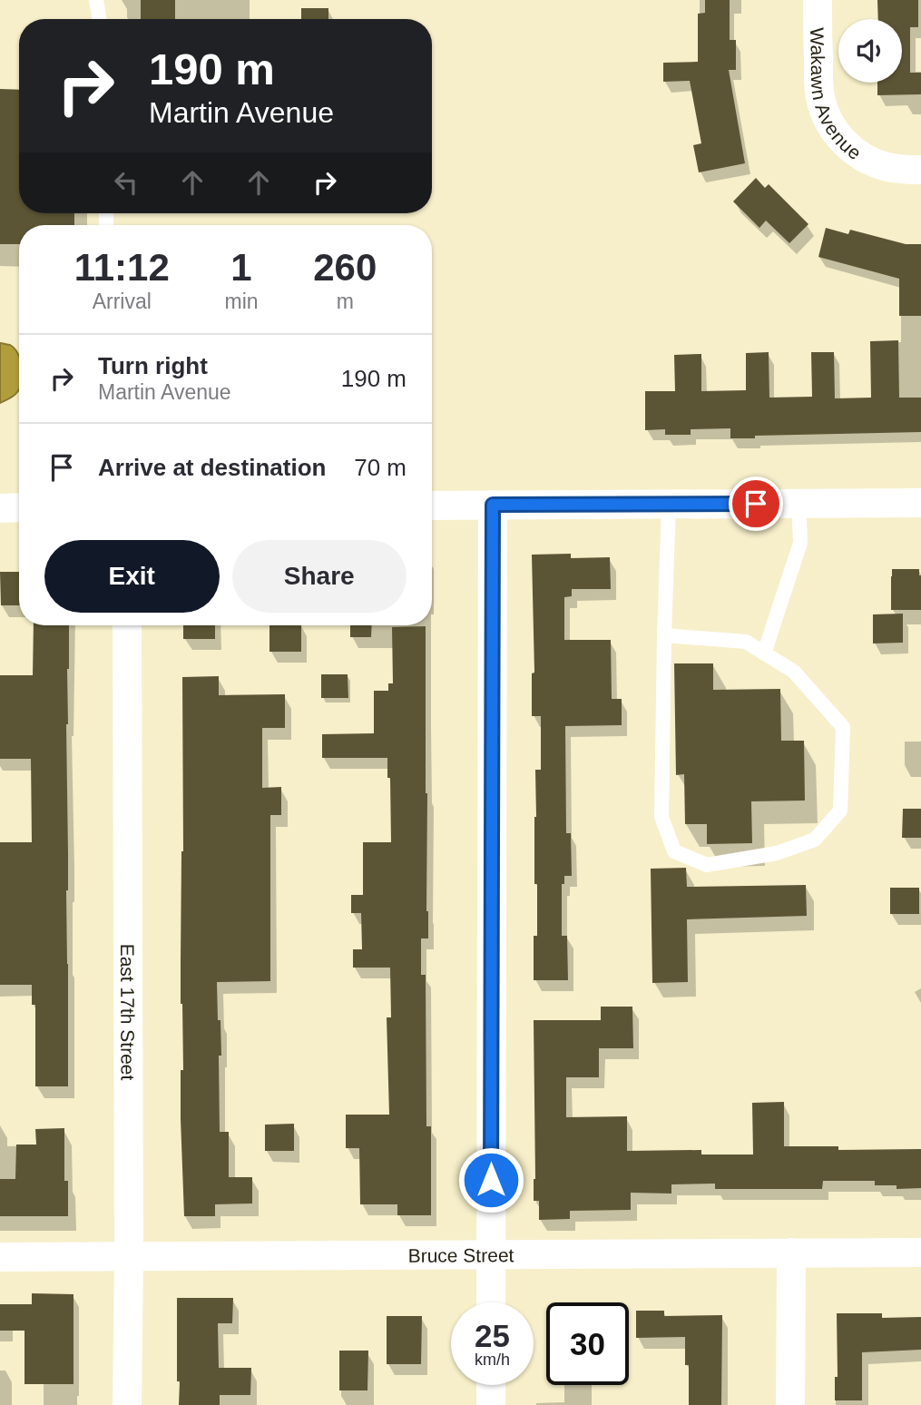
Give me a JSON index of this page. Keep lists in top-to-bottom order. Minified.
{"streets":{"street":["Wakawn Avenue","East 17th Street","Bruce Street"]},"crossings":[["East 17th Street","Bruce Street"]],"page":{"turn":["190 m","Martin Avenue"],"eta":["11:12","Arrival","1","min","260","m"],"list":[{"name":"Turn right","note":"Martin Avenue","value":"190 m"},{"name":"Arrive at destination","value":"70 m"}],"buttons":["Exit","Share"],"speed":"25 km/h","limit":"30"}}
